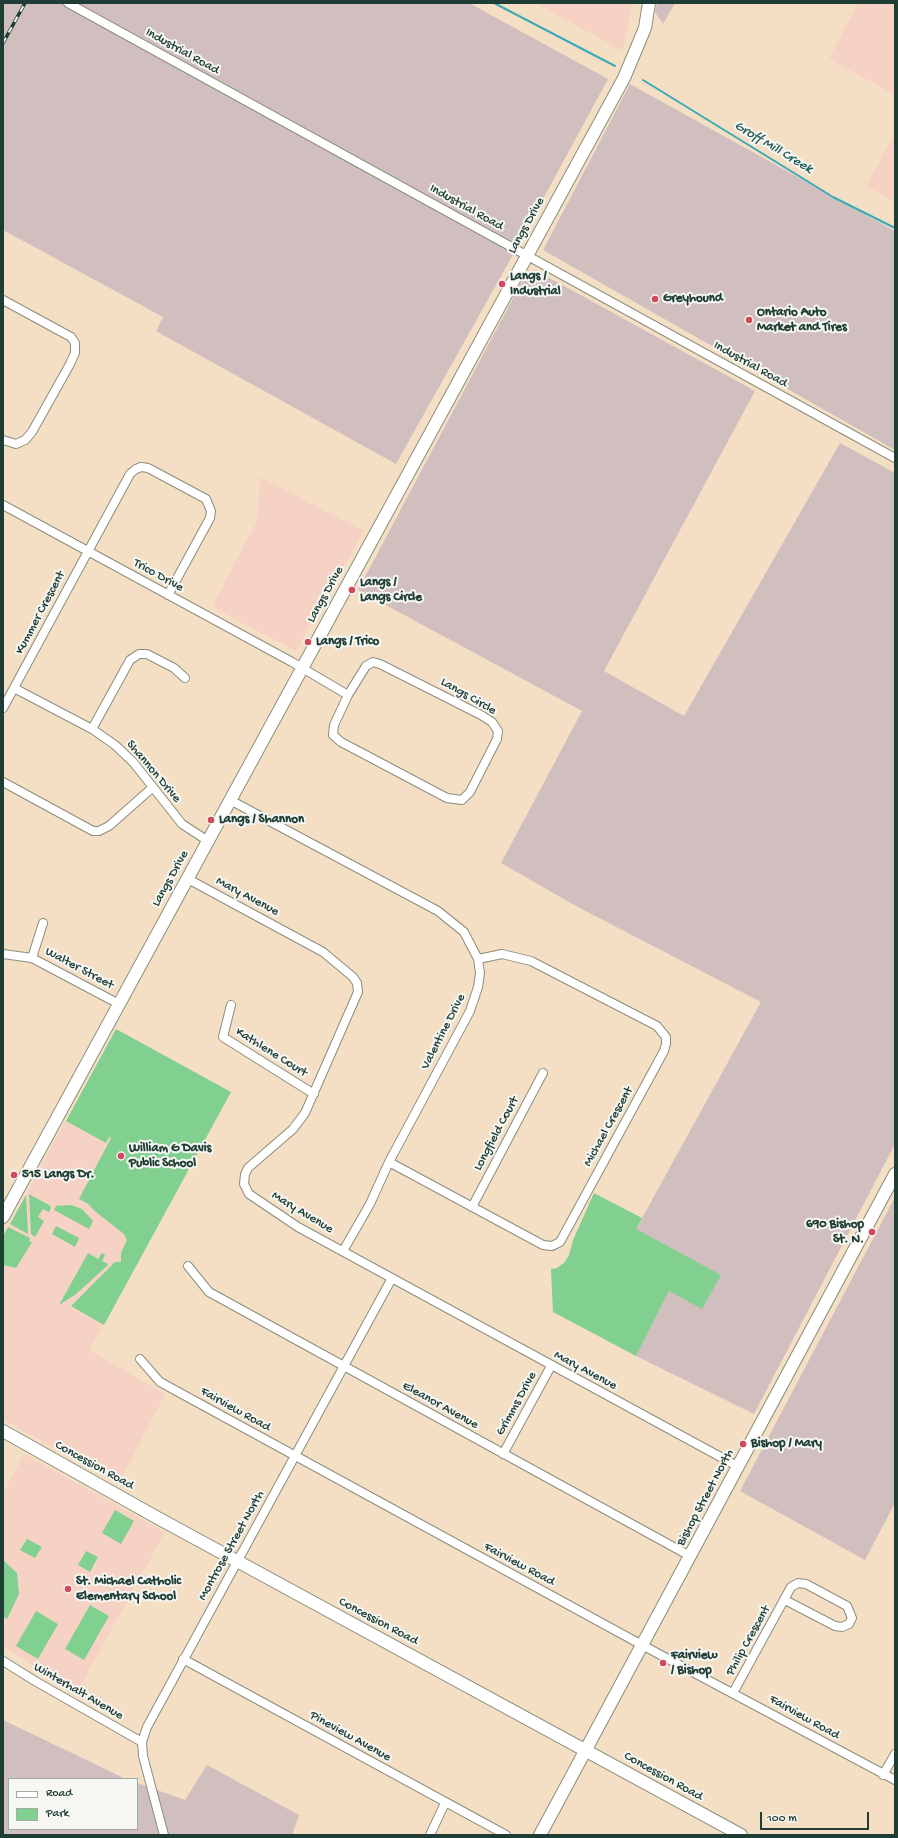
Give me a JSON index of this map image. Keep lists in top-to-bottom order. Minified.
{"streets":{"main road":["Langs Drive","Concession Road","Bishop Street North"],"street":["Industrial Road","Trico Drive","Kummer Crescent","Langs Circle","Shannon Drive","Mary Avenue","Walter Street","Valentine Drive","Kathlene Court","Michael Crescent","Longfield Court","Grimms Drive","Eleanor Avenue","Fairview Road","Montrose Street North","Philip Crescent","Winterhalt Avenue","Pineview Avenue"]},"crossings":[["Industrial Road","Langs Drive"],["Langs Drive","Trico Drive"],["Langs Drive","Shannon Drive"],["Langs Drive","Mary Avenue"],["Langs Drive","Walter Street"],["Langs Drive","Valentine Drive"],["Trico Drive","Kummer Crescent"],["Kummer Crescent","Shannon Drive"],["Mary Avenue","Valentine Drive"],["Mary Avenue","Kathlene Court"],["Mary Avenue","Grimms Drive"],["Mary Avenue","Bishop Street North"],["Mary Avenue","Montrose Street North"],["Valentine Drive","Michael Crescent"],["Michael Crescent","Longfield Court"],["Grimms Drive","Eleanor Avenue"],["Eleanor Avenue","Bishop Street North"],["Eleanor Avenue","Montrose Street North"],["Fairview Road","Bishop Street North"],["Fairview Road","Montrose Street North"],["Fairview Road","Philip Crescent"],["Concession Road","Bishop Street North"],["Concession Road","Montrose Street North"],["Montrose Street North","Winterhalt Avenue"],["Montrose Street North","Pineview Avenue"]],"water":["Groff Mill Creek"],"places":["Langs / Industrial","Greyhound","Ontario Auto Market and Tires","Langs / Langs Circle","Langs / Trico","Langs / Shannon","William G Davis Public School","515 Langs Dr.","690 Bishop St. N.","Bishop / Mary","St. Michael Catholic Elementary School","Fairview / Bishop"],"legend":["Road","Park"],"scale_bar":"100 m"}
